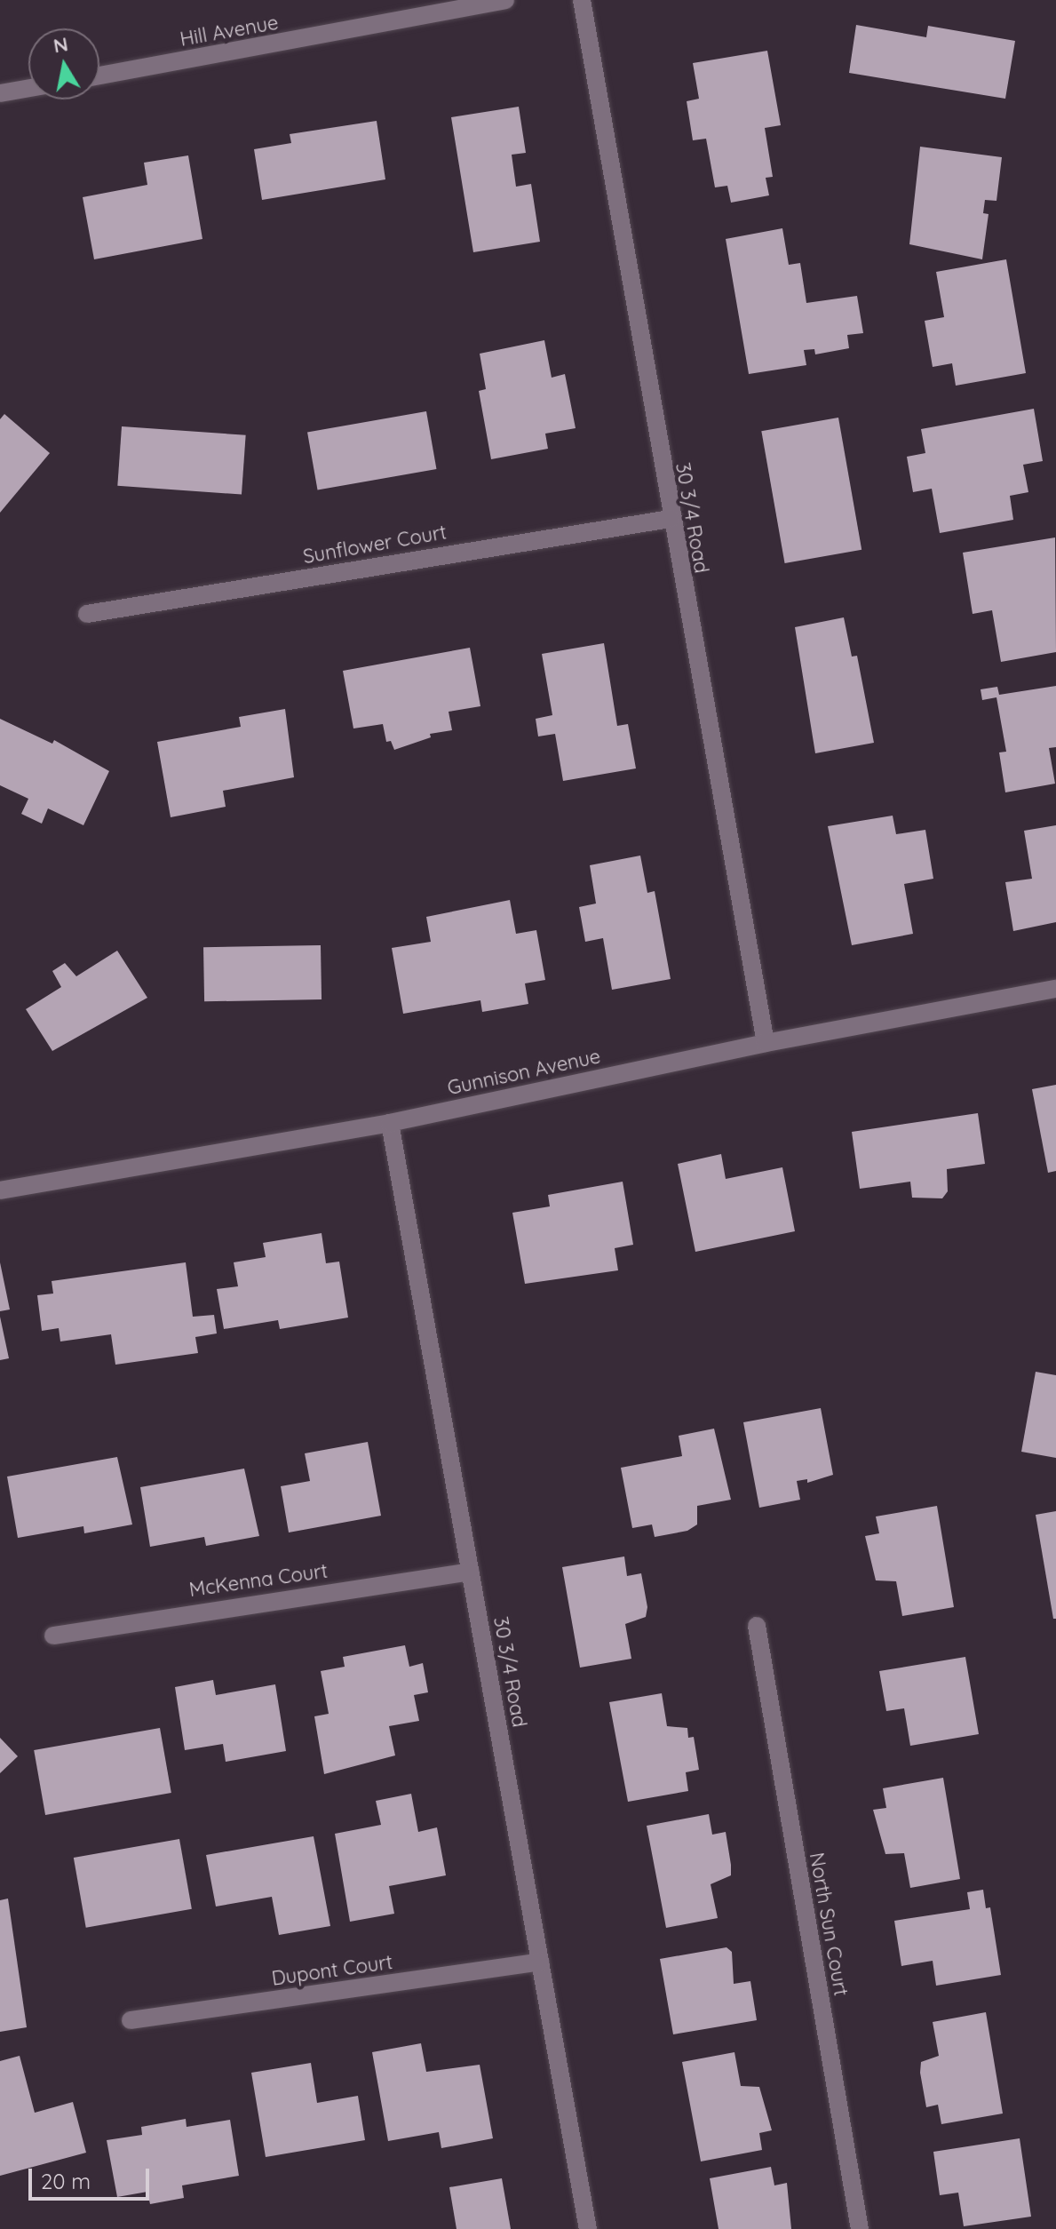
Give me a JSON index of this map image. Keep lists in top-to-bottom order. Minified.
{"streets":{"street":["Hill Avenue","30 3/4 Road","Sunflower Court","Gunnison Avenue","McKenna Court","North Sun Court","Dupont Court"]},"crossings":[["30 3/4 Road","Sunflower Court"],["30 3/4 Road","Gunnison Avenue"],["30 3/4 Road","McKenna Court"],["30 3/4 Road","Dupont Court"]],"scale_bar":"20 m","north":"top"}
